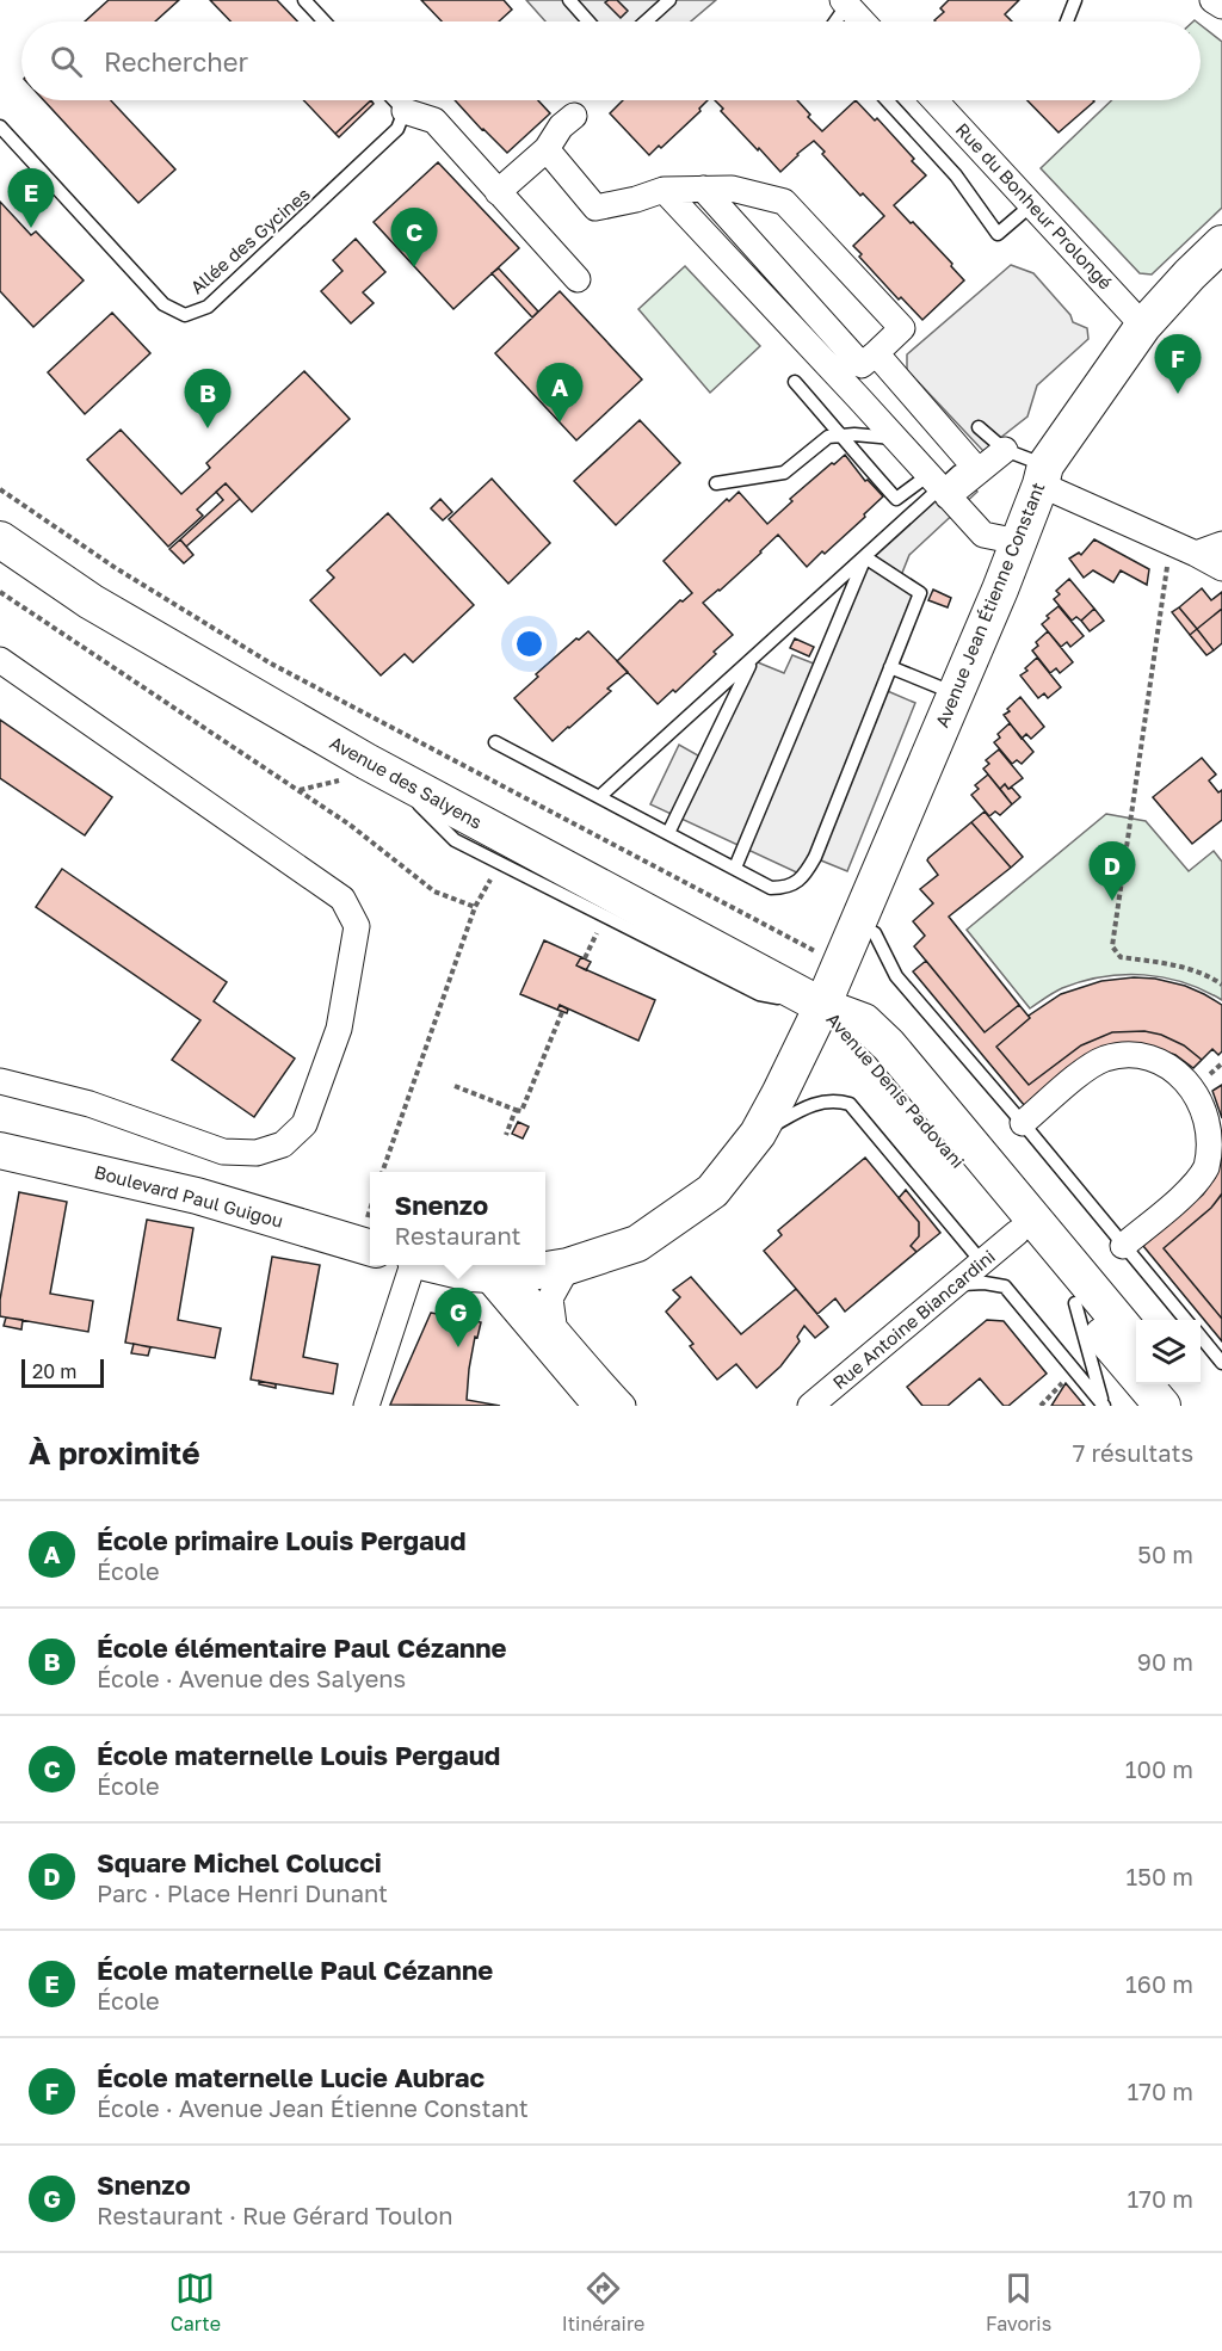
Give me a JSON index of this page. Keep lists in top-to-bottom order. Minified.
{"streets":{"main road":["Avenue Jean Étienne Constant","Avenue des Salyens","Avenue Denis Padovani","Boulevard Paul Guigou"],"street":["Rue du Bonheur Prolongé","Rue Antoine Biancardini"],"lane":["Allée des Gycines"]},"crossings":[["Rue du Bonheur Prolongé","Avenue Jean Étienne Constant"],["Avenue Jean Étienne Constant","Avenue des Salyens"],["Avenue Jean Étienne Constant","Avenue Denis Padovani"],["Avenue des Salyens","Avenue Denis Padovani"],["Avenue Denis Padovani","Rue Antoine Biancardini"]],"scale_bar":"20 m","page":{"search":"Rechercher","pins":["E","C","F","A","B","D","G"],"popup":["Snenzo","Restaurant"],"scale":"20 m","heading":["À proximité","7 résultats"],"list":[{"mark":"A","name":"École primaire Louis Pergaud","note":"École","value":"50 m"},{"mark":"B","name":"École élémentaire Paul Cézanne","note":"École · Avenue des Salyens","value":"90 m"},{"mark":"C","name":"École maternelle Louis Pergaud","note":"École","value":"100 m"},{"mark":"D","name":"Square Michel Colucci","note":"Parc · Place Henri Dunant","value":"150 m"},{"mark":"E","name":"École maternelle Paul Cézanne","note":"École","value":"160 m"},{"mark":"F","name":"École maternelle Lucie Aubrac","note":"École · Avenue Jean Étienne Constant","value":"170 m"},{"mark":"G","name":"Snenzo","note":"Restaurant · Rue Gérard Toulon","value":"170 m"}],"nav":["Carte","Itinéraire","Favoris"]}}
